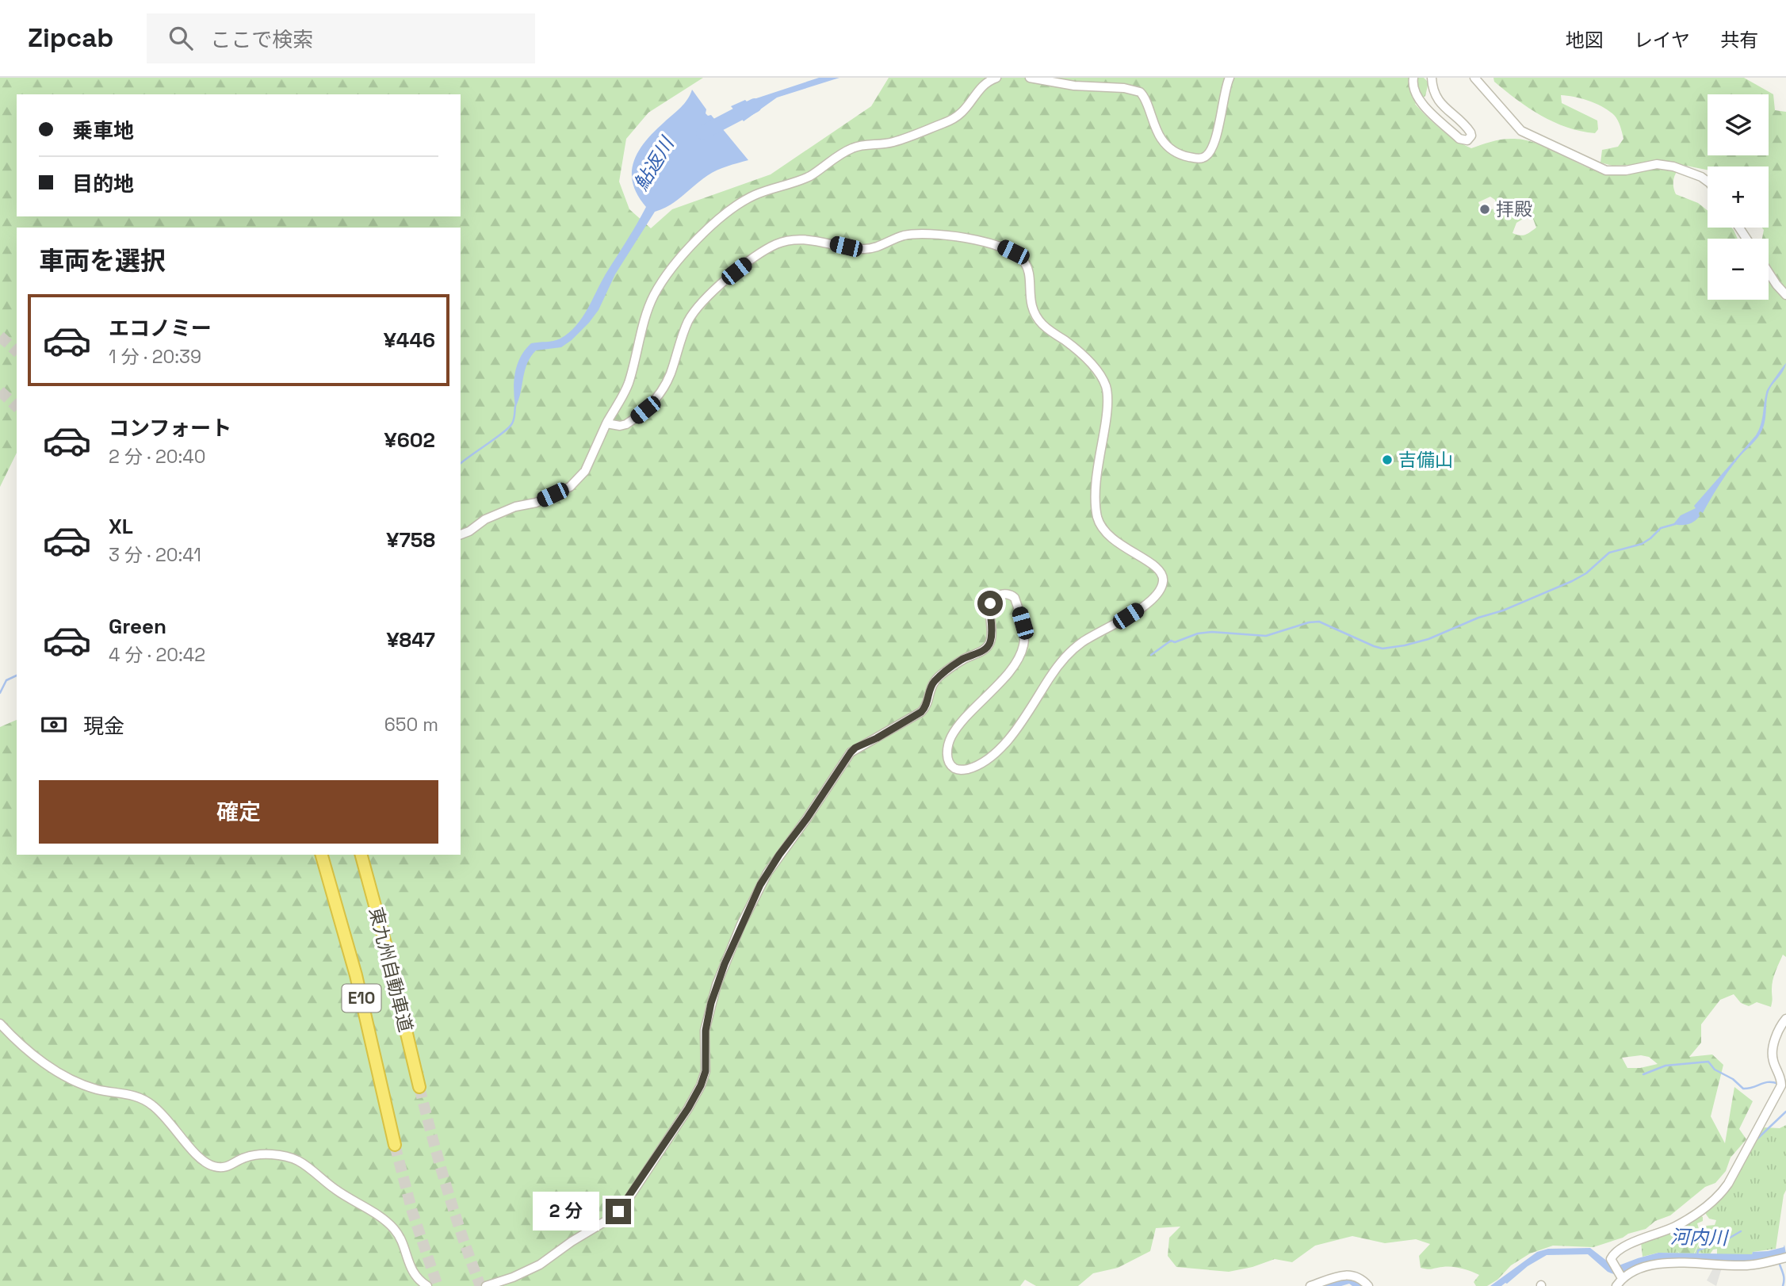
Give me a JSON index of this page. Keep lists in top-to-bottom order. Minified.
{"streets":{"highway":["東九州自動車道","E10"]},"water":["鮎返川","河内川"],"places":["拝殿","吉備山"],"page":{"header":"Zipcab","search":"ここで検索","nav":["地図","レイヤ","共有"],"map_buttons":["+","−"],"banner":["乗車地","目的地"],"heading":"車両を選択","list":[{"name":"エコノミー","note":"1 分 · 20:39","value":"¥446"},{"name":"コンフォート","note":"2 分 · 20:40","value":"¥602"},{"name":"XL","note":"3 分 · 20:41","value":"¥758"},{"name":"Green","note":"4 分 · 20:42","value":"¥847"}],"pay":["現金","650 m"],"buttons":"確定","bubble":"2 分"}}
